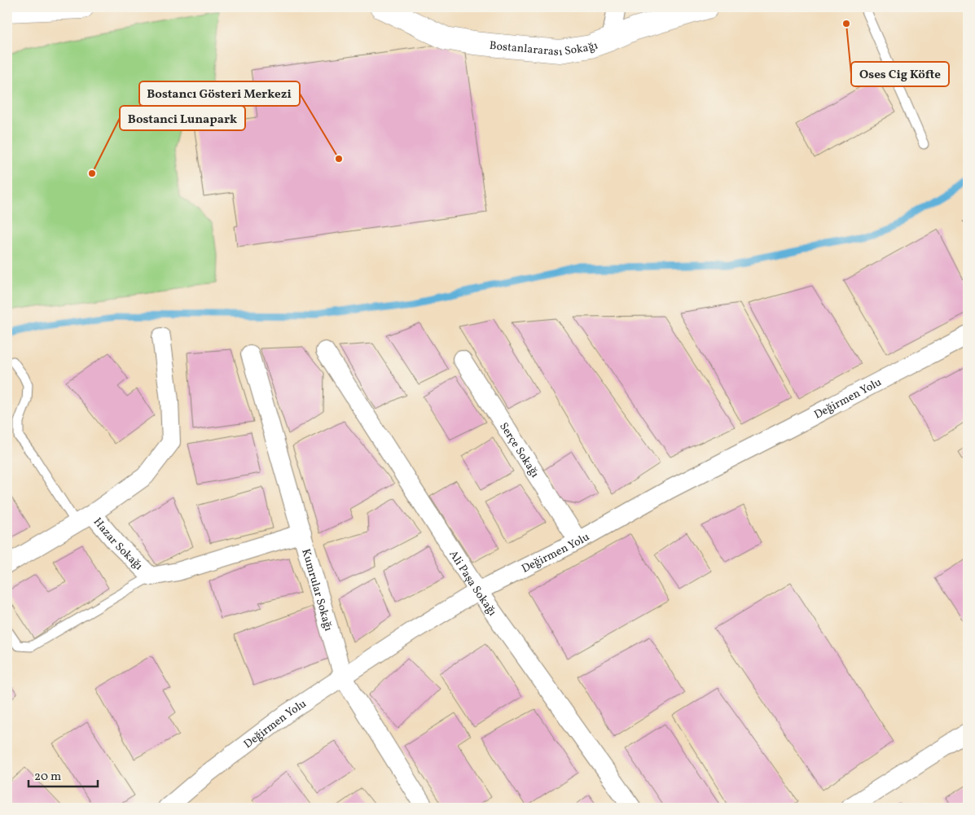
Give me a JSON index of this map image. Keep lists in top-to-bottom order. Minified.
{"streets":{"main road":["Bostanlararası Sokağı"],"street":["Değirmen Yolu","Serçe Sokağı","Hazar Sokağı","Ali Paşa Sokağı","Kumrular Sokağı"]},"crossings":[["Değirmen Yolu","Serçe Sokağı"],["Değirmen Yolu","Ali Paşa Sokağı"],["Değirmen Yolu","Kumrular Sokağı"],["Hazar Sokağı","Kumrular Sokağı"]],"places":["Oses Cig Köfte","Bostancı Gösteri Merkezi","Bostanci Lunapark"],"scale_bar":"20 m"}
